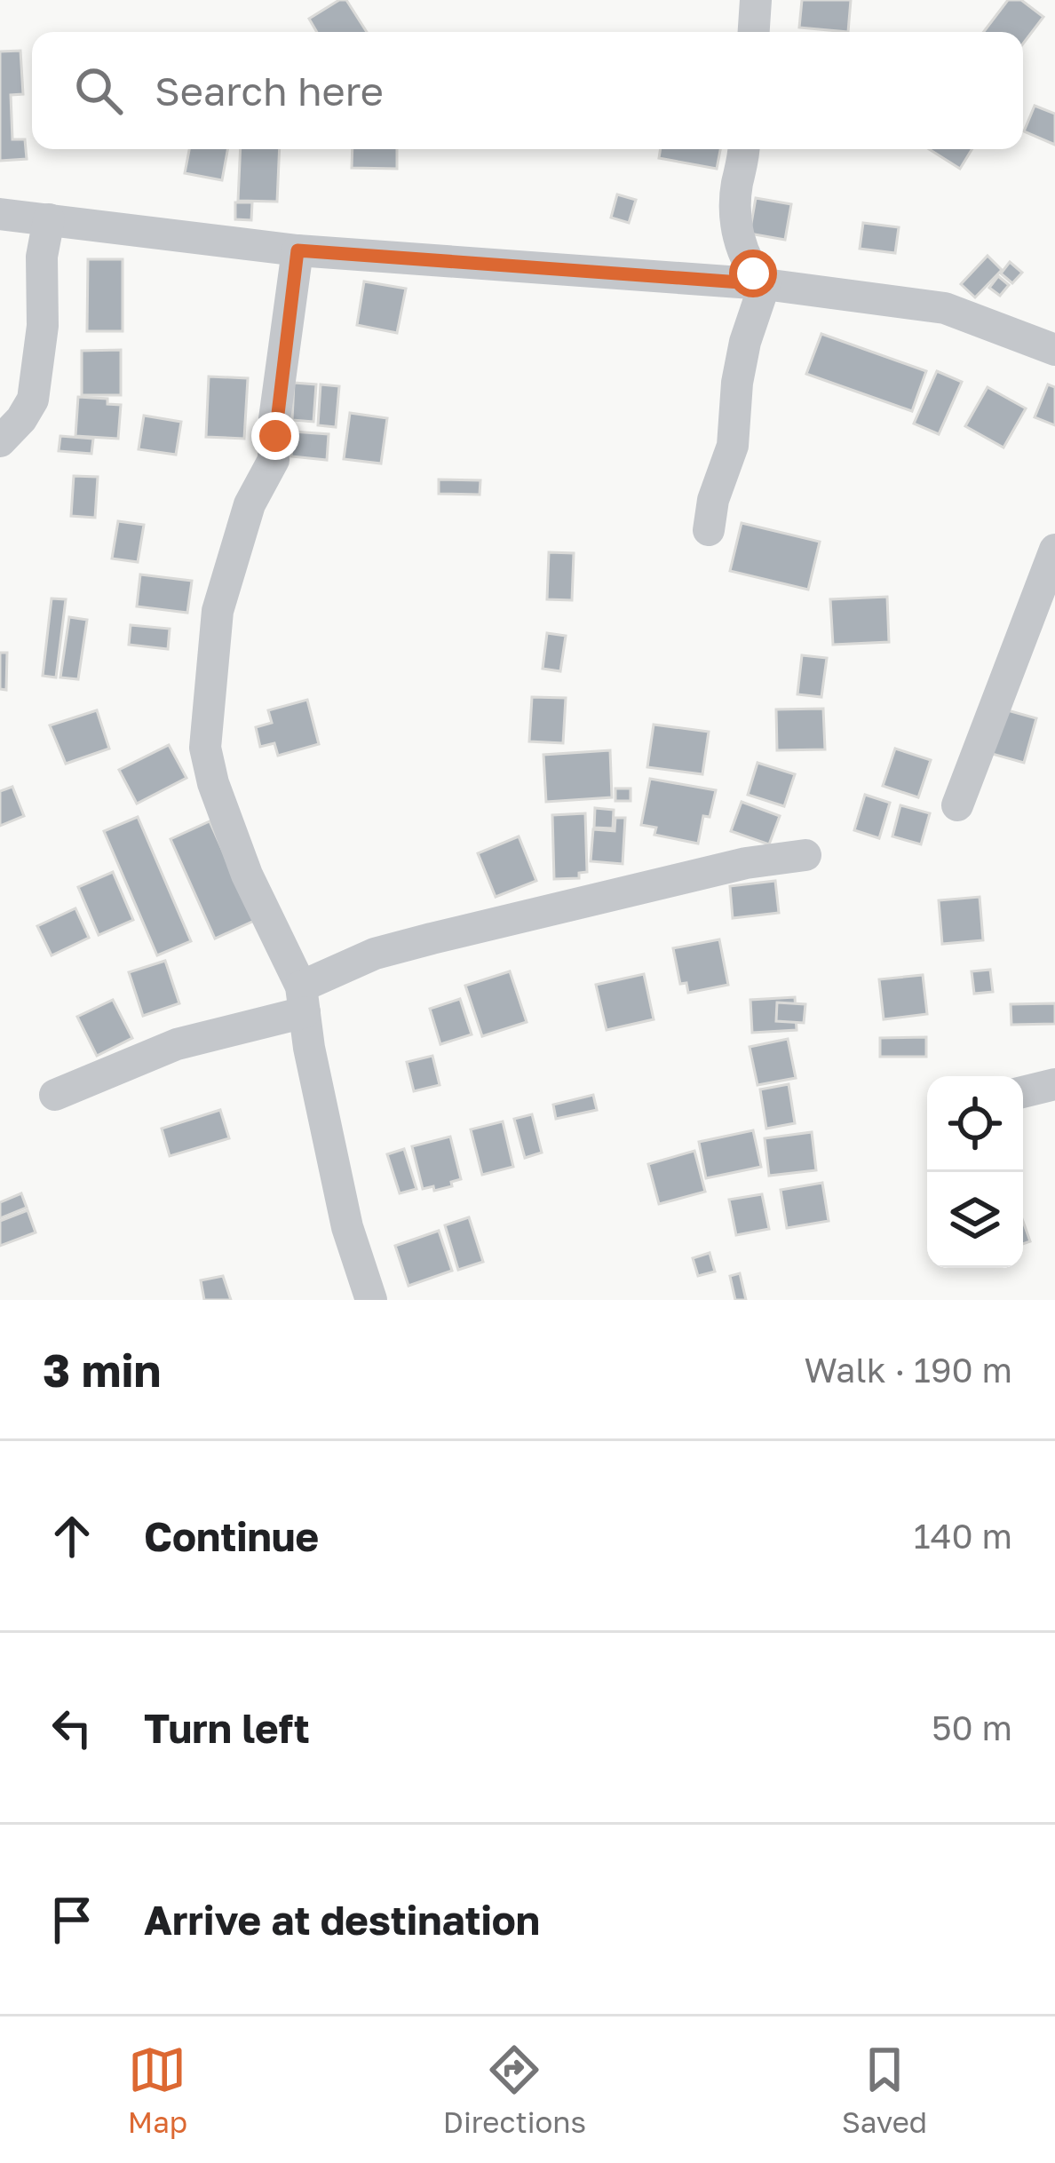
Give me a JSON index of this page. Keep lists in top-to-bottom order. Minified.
{"page":{"search":"Search here","heading":["3 min","Walk · 190 m"],"list":[["Continue","140 m"],["Turn left","50 m"],"Arrive at destination"],"nav":["Map","Directions","Saved"]}}
